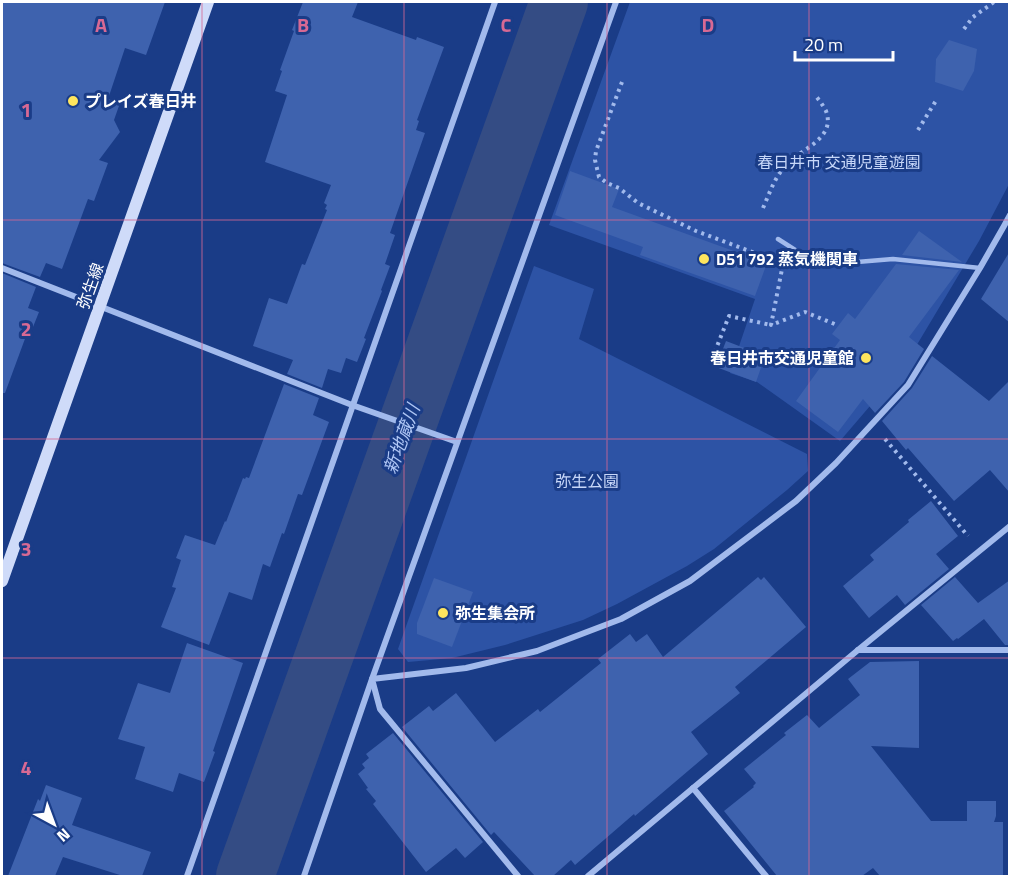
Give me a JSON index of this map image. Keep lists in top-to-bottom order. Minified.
{"streets":{"street":["弥生線"]},"water":["新地蔵川"],"parks":["春日井市 交通児童遊園","弥生公園"],"places":["プレイズ春日井","D51 792 蒸気機関車","春日井市交通児童館","弥生集会所"],"scale_bar":"20 m","north":"bottom right","grid":{"columns":["A","B","C","D"],"rows":["1","2","3","4"]}}
